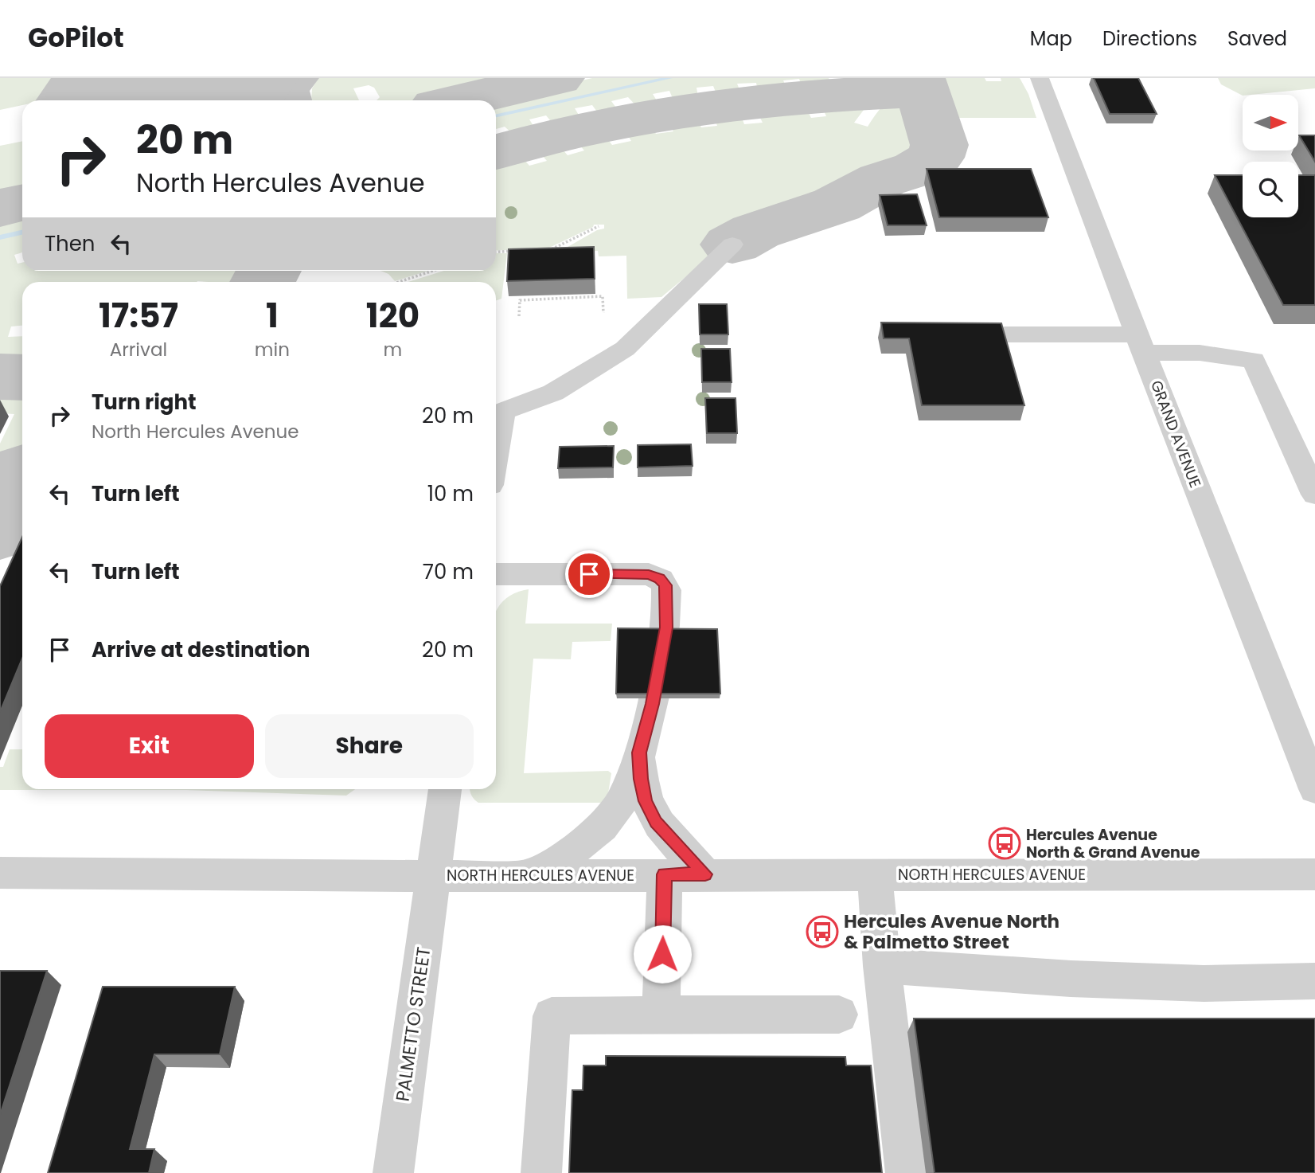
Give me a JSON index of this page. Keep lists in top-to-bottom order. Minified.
{"streets":{"street":["GRAND AVENUE","NORTH HERCULES AVENUE","PALMETTO STREET"]},"crossings":[["NORTH HERCULES AVENUE","PALMETTO STREET"]],"places":{"bus stop":["Hercules Avenue North & Grand Avenue","Hercules Avenue North & Palmetto Street"]},"north":"right","page":{"header":"GoPilot","nav":["Map","Directions","Saved"],"turn":["20 m","North Hercules Avenue"],"then":"Then","eta":["17:57","Arrival","1","min","120","m"],"list":[{"name":"Turn right","note":"North Hercules Avenue","value":"20 m"},{"name":"Turn left","value":"10 m"},{"name":"Turn left","value":"70 m"},{"name":"Arrive at destination","value":"20 m"}],"buttons":["Exit","Share"]}}
